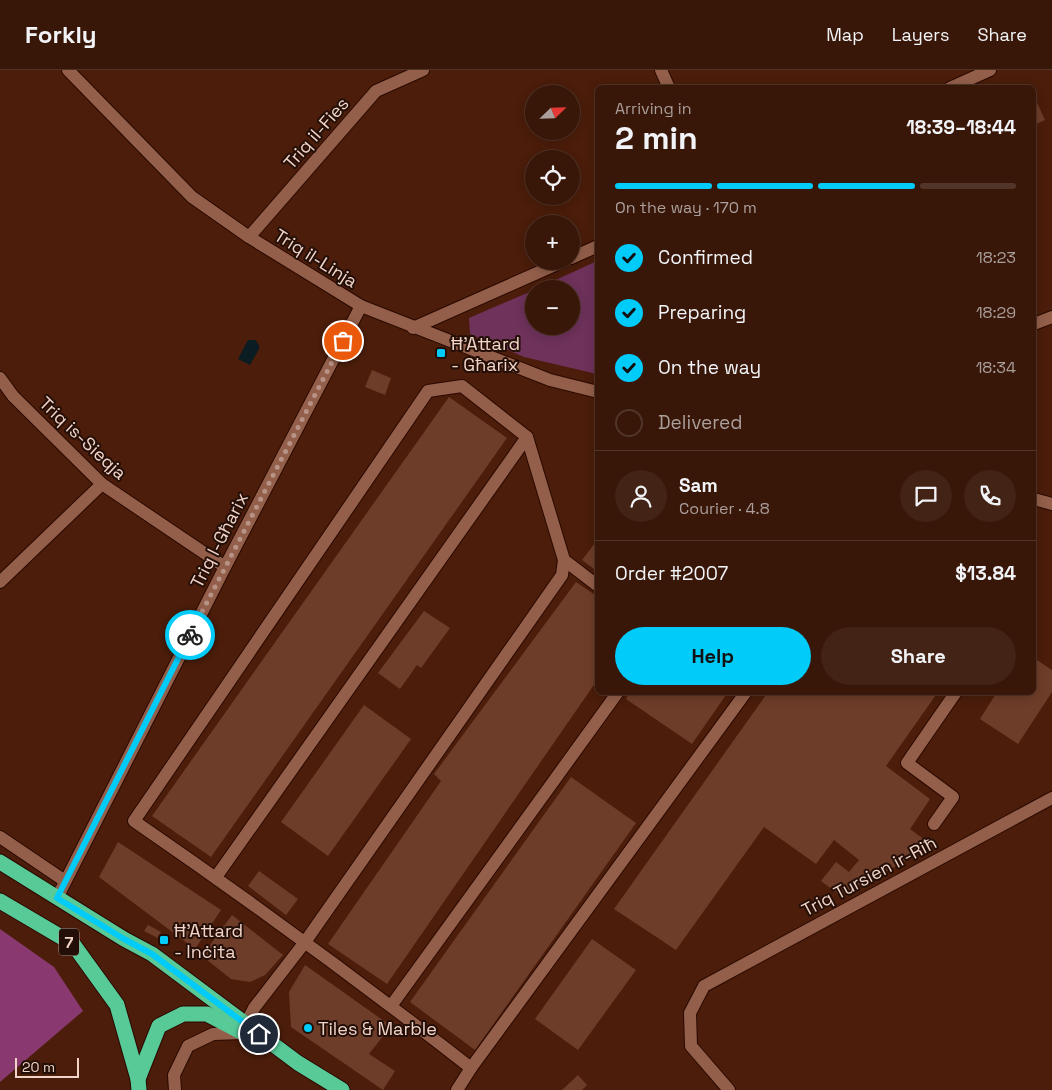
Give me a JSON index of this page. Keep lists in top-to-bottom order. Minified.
{"streets":{"highway":["7"],"street":["Triq il-Fies","Triq il-Linja","Triq is-Sieqja","Triq l-Għarix","Triq Tursien ir-Riħ"]},"crossings":[["Triq il-Fies","Triq il-Linja"],["Triq il-Linja","Triq l-Għarix"],["Triq is-Sieqja","Triq l-Għarix"],["Triq l-Għarix","7"]],"places":{"transit":["Ħ'Attard - Għarix","Ħ'Attard - Inċita"],"other":["Tiles & Marble"]},"scale_bar":"20 m","north":"top right","page":{"header":"Forkly","nav":["Map","Layers","Share"],"map_buttons":["+","−"],"heading":["2 min","Arriving in","18:39–18:44"],"panel":["Sam","Courier · 4.8","Order #2007","$13.84"],"bar":"On the way · 170 m","list":[["Confirmed","18:23"],["Preparing","18:29"],["On the way","18:34"],"Delivered"],"buttons":["Help","Share"],"scale":"20 m"}}
